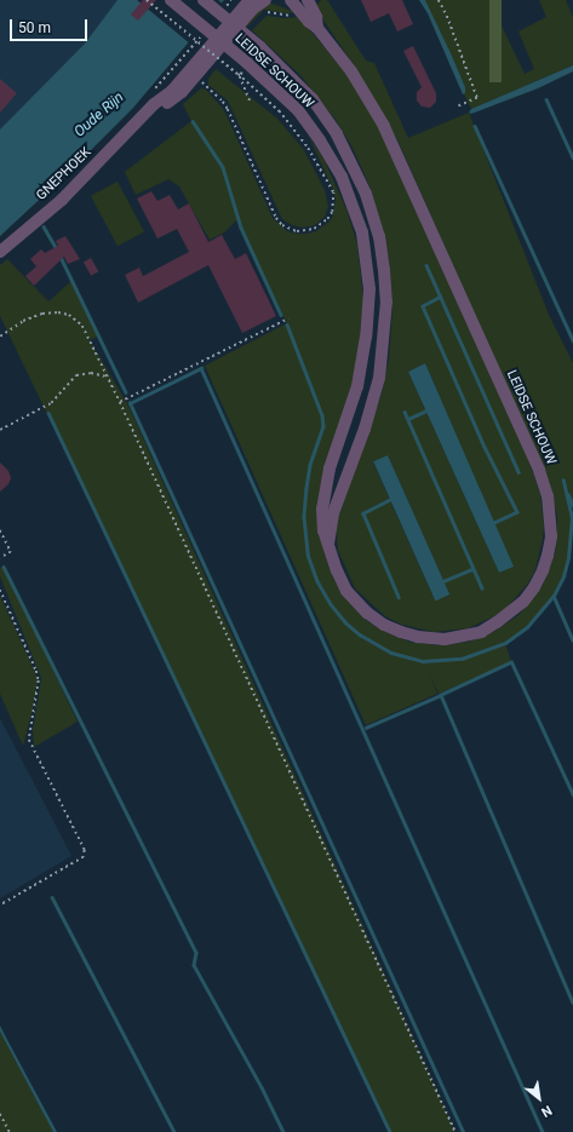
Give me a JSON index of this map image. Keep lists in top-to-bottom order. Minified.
{"streets":{"street":["LEIDSE SCHOUW","GNEPHOEK"]},"water":["Oude Rijn"],"scale_bar":"50 m","north":"bottom right"}
